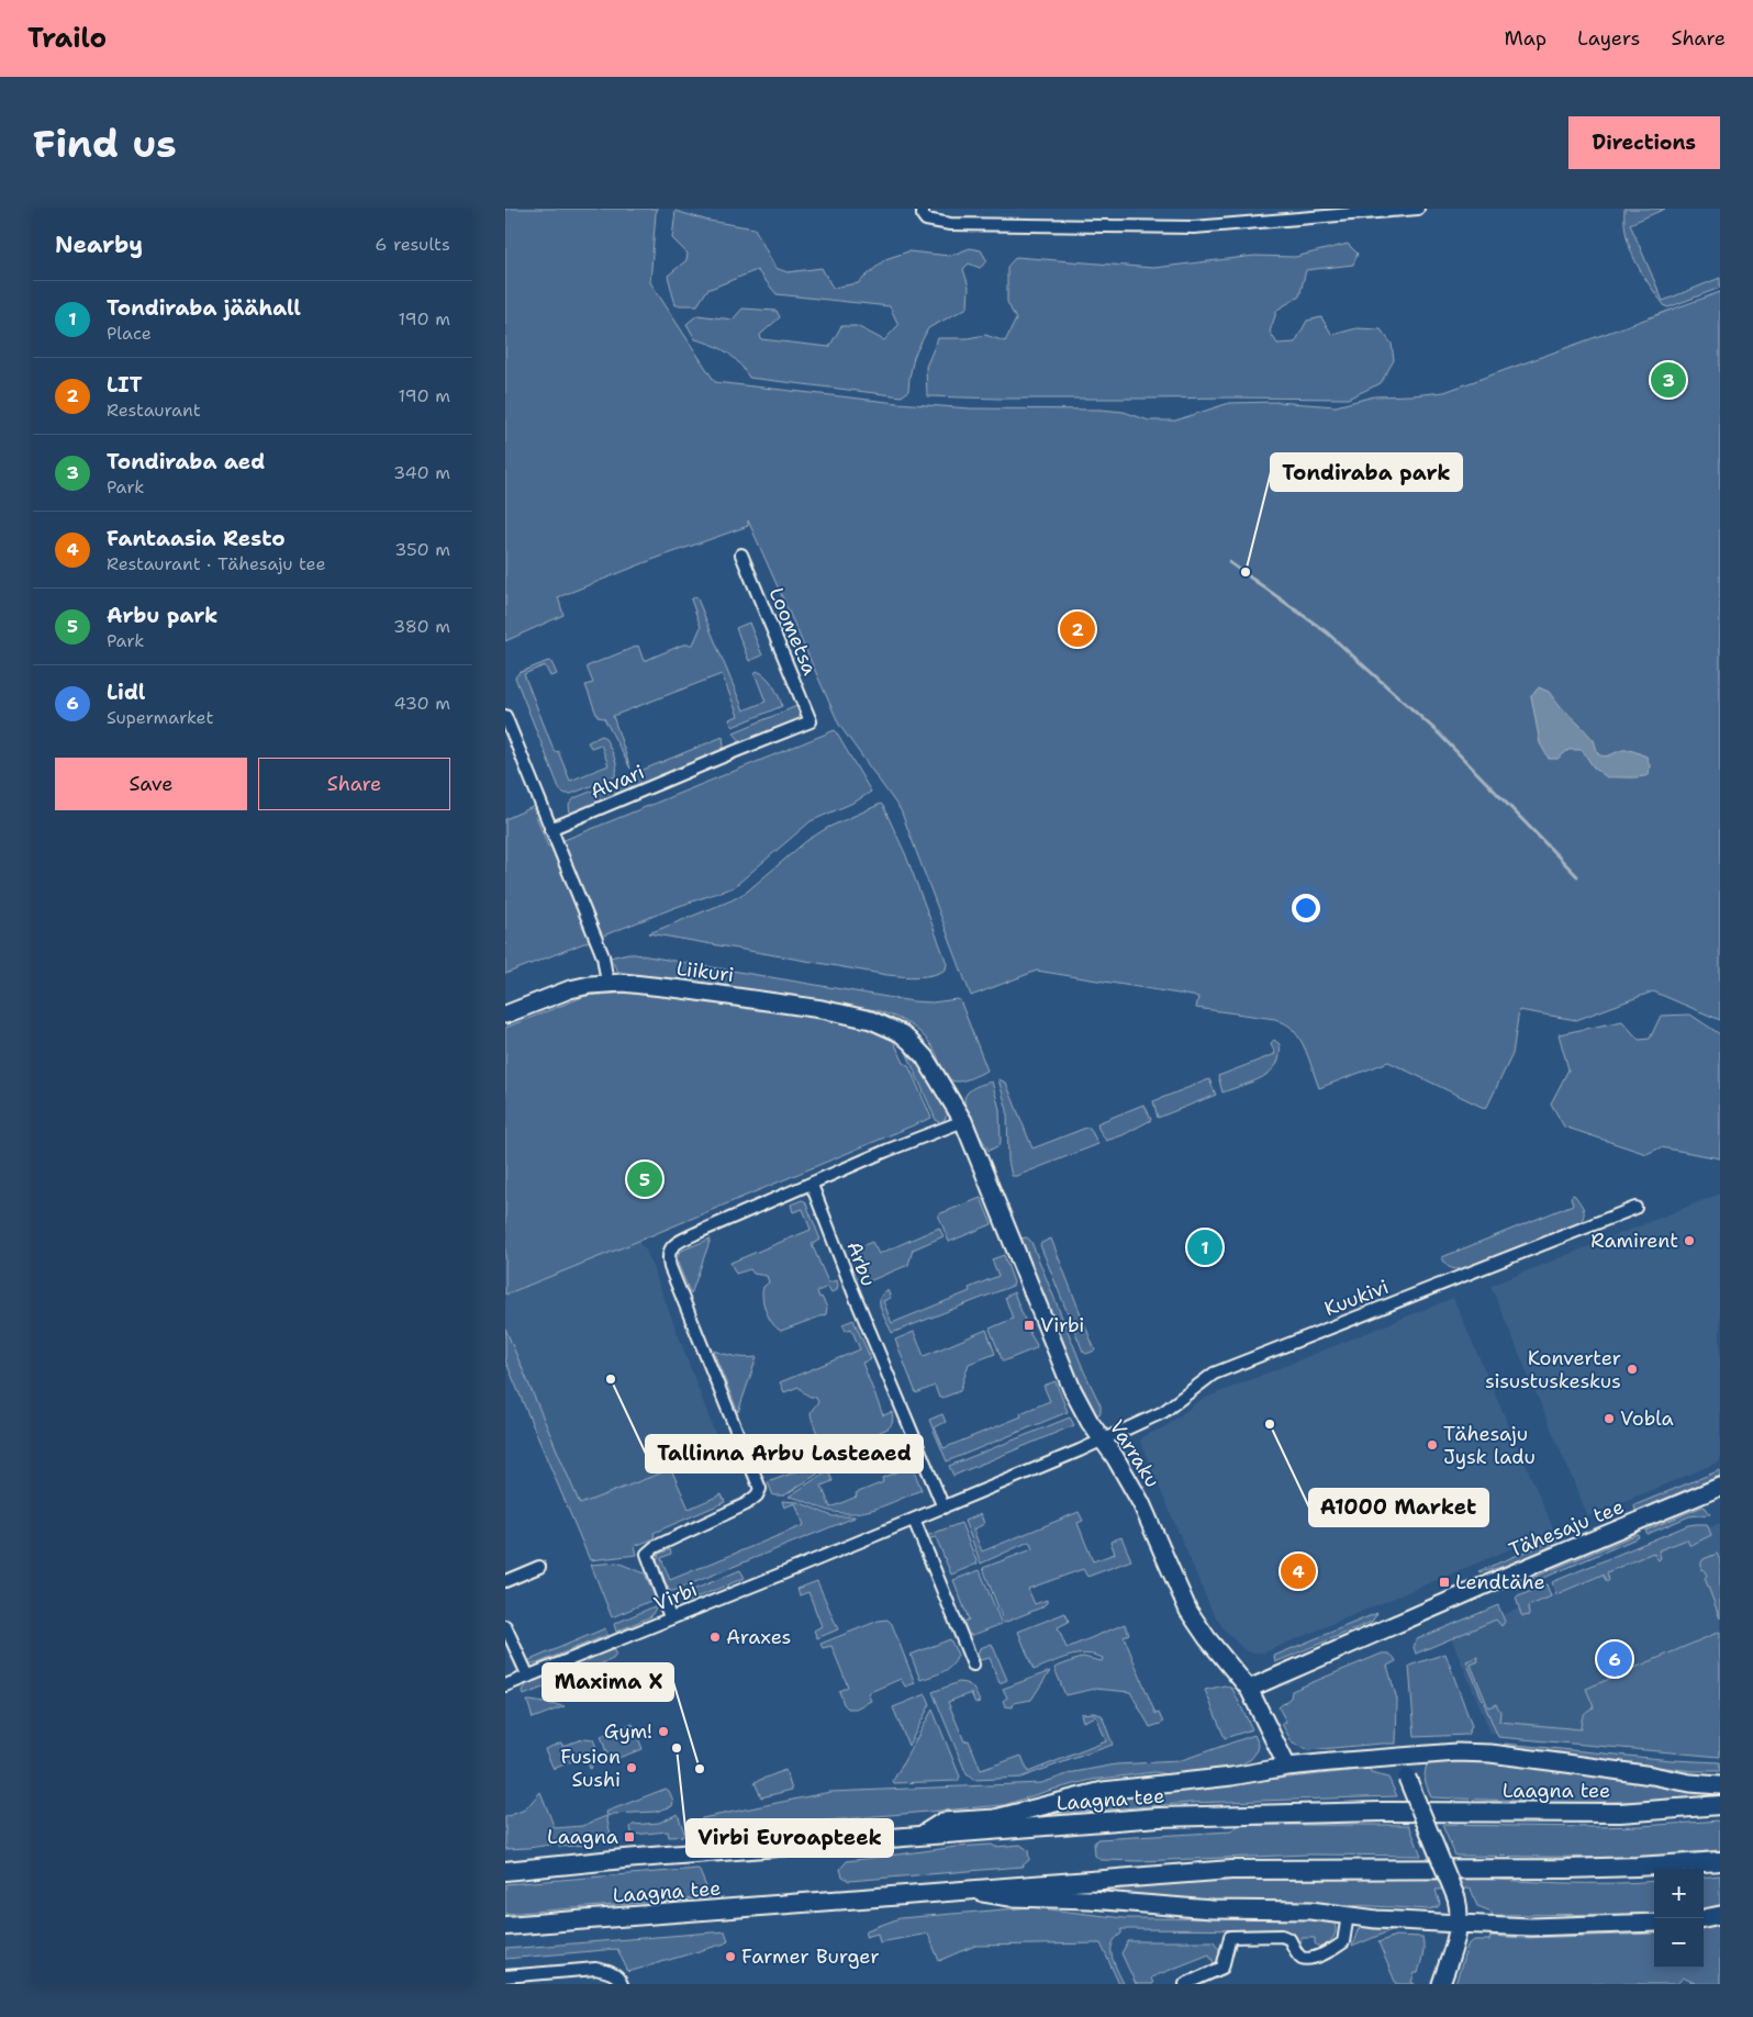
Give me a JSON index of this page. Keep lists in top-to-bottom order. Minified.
{"streets":{"main road":["Laagna tee"],"street":["Loometsa","Alvari","Liikuri","Arbu","Kuukivi","Varraku","Tähesaju tee","Virbi"]},"crossings":[["Loometsa","Alvari"],["Liikuri","Varraku"],["Arbu","Virbi"],["Kuukivi","Varraku"],["Kuukivi","Virbi"],["Varraku","Tähesaju tee"],["Varraku","Virbi"]],"places":{"other":["Tondiraba park","Ramirent","Konverter sisustuskeskus","Tallinna Arbu Lasteaed","Vobla","A1000 Market","Tähesaju Jysk ladu","Araxes","Gym!","Virbi Euroapteek","Fusion Sushi","Maxima X","Farmer Burger"],"transit":["Virbi","Lendtähe","Laagna"]},"page":{"header":"Trailo","nav":["Map","Layers","Share"],"buttons":["Directions",["Save","Share"]],"title":"Find us","heading":["Nearby","6 results"],"list":[{"mark":"1","name":"Tondiraba jäähall","note":"Place","value":"190 m"},{"mark":"2","name":"LIT","note":"Restaurant","value":"190 m"},{"mark":"3","name":"Tondiraba aed","note":"Park","value":"340 m"},{"mark":"4","name":"Fantaasia Resto","note":"Restaurant · Tähesaju tee","value":"350 m"},{"mark":"5","name":"Arbu park","note":"Park","value":"380 m"},{"mark":"6","name":"Lidl","note":"Supermarket","value":"430 m"}],"pins":["3","2","5","1","4","6"],"map_buttons":["+","−"]}}
